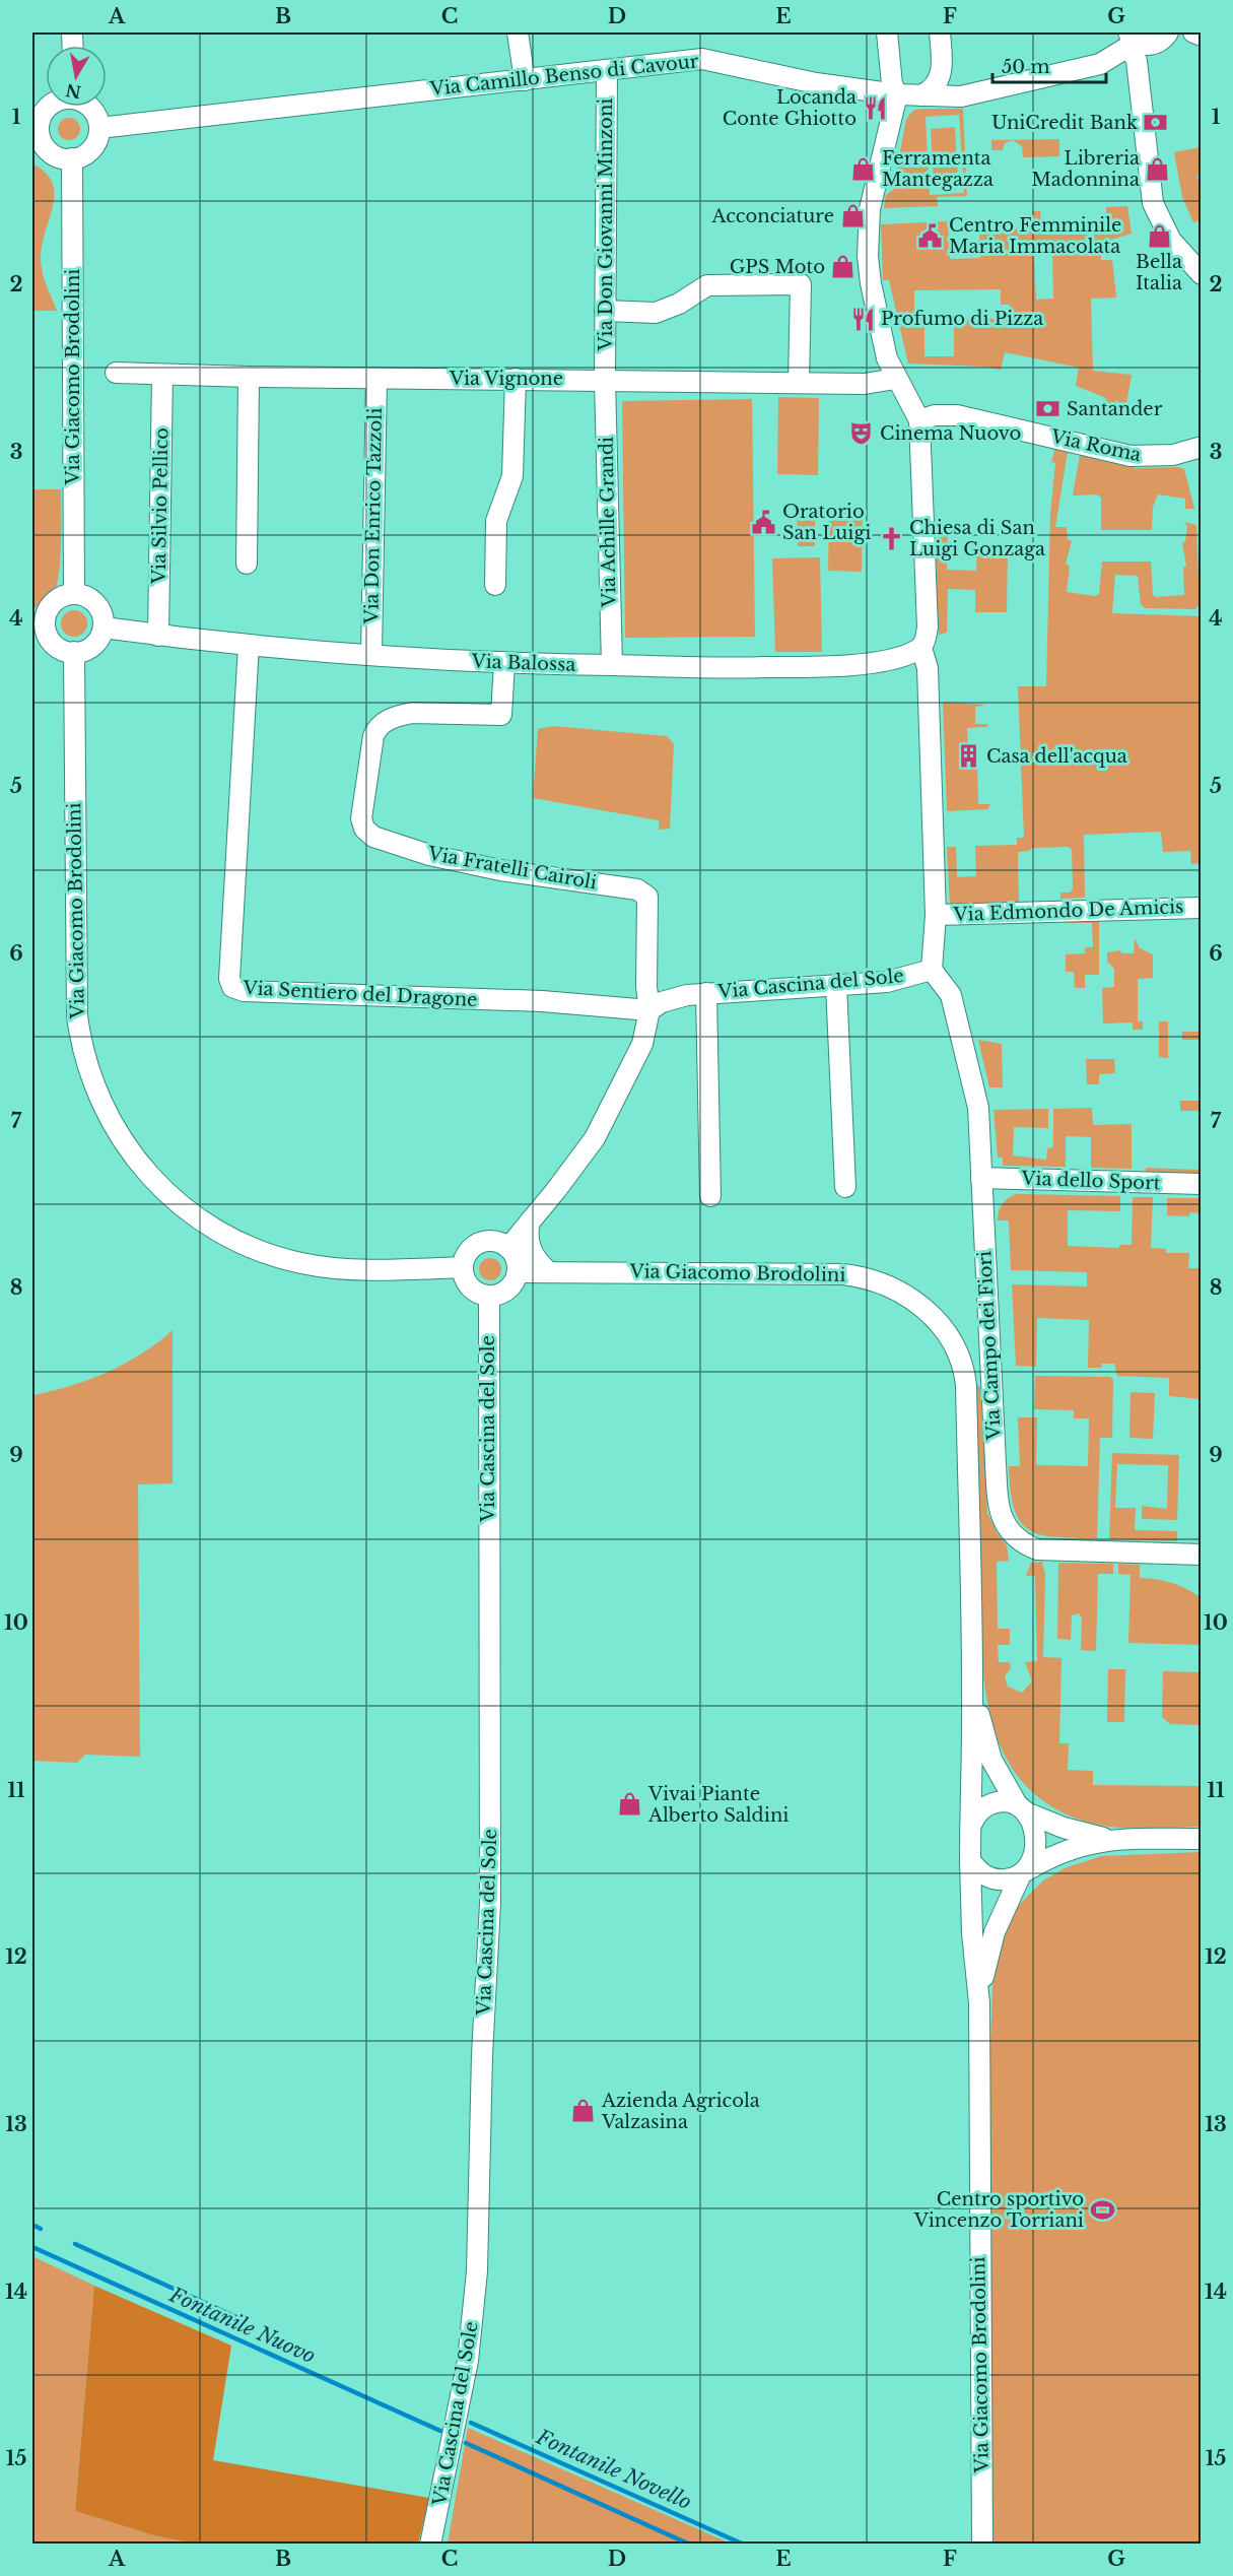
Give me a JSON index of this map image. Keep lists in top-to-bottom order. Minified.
{"streets":{"street":["Via Camillo Benso di Cavour","Via Don Giovanni Minzoni","Via Giacomo Brodolini","Via Vignone","Via Roma","Via Silvio Pellico","Via Don Enrico Tazzoli","Via Achille Grandi","Via Balossa","Via Fratelli Cairoli","Via Edmondo De Amicis","Via Cascina del Sole","Via Sentiero del Dragone","Via dello Sport","Via Campo dei Fiori"]},"crossings":[["Via Camillo Benso di Cavour","Via Don Giovanni Minzoni"],["Via Don Giovanni Minzoni","Via Vignone"],["Via Don Giovanni Minzoni","Via Achille Grandi"],["Via Giacomo Brodolini","Via Balossa"],["Via Giacomo Brodolini","Via Cascina del Sole"],["Via Vignone","Via Silvio Pellico"],["Via Vignone","Via Don Enrico Tazzoli"],["Via Vignone","Via Achille Grandi"],["Via Silvio Pellico","Via Balossa"],["Via Don Enrico Tazzoli","Via Balossa"],["Via Achille Grandi","Via Balossa"],["Via Balossa","Via Fratelli Cairoli"],["Via Balossa","Via Sentiero del Dragone"],["Via Fratelli Cairoli","Via Cascina del Sole"],["Via Fratelli Cairoli","Via Sentiero del Dragone"],["Via Cascina del Sole","Via Sentiero del Dragone"],["Via Cascina del Sole","Via Campo dei Fiori"],["Via dello Sport","Via Campo dei Fiori"]],"water":["Fontanile Nuovo","Fontanile Novello"],"places":{"restaurant":["Locanda Conte Ghiotto","Profumo di Pizza"],"bank":["UniCredit Bank","Santander"],"shop":["Ferramenta Mantegazza","Libreria Madonnina","Acconciature","Bella Italia","GPS Moto","Vivai Piante Alberto Saldini","Azienda Agricola Valzasina"],"public building":["Centro Femminile Maria Immacolata","Oratorio San Luigi"],"theatre":["Cinema Nuovo"],"church":["Chiesa di San Luigi Gonzaga"],"building":["Casa dell'acqua"],"sports":["Centro sportivo Vincenzo Torriani"]},"scale_bar":"50 m","north":"bottom","grid":{"columns":["A","B","C","D","E","F","G"],"rows":["1","2","3","4","5","6","7","8","9","10","11","12","13","14","15"]}}
